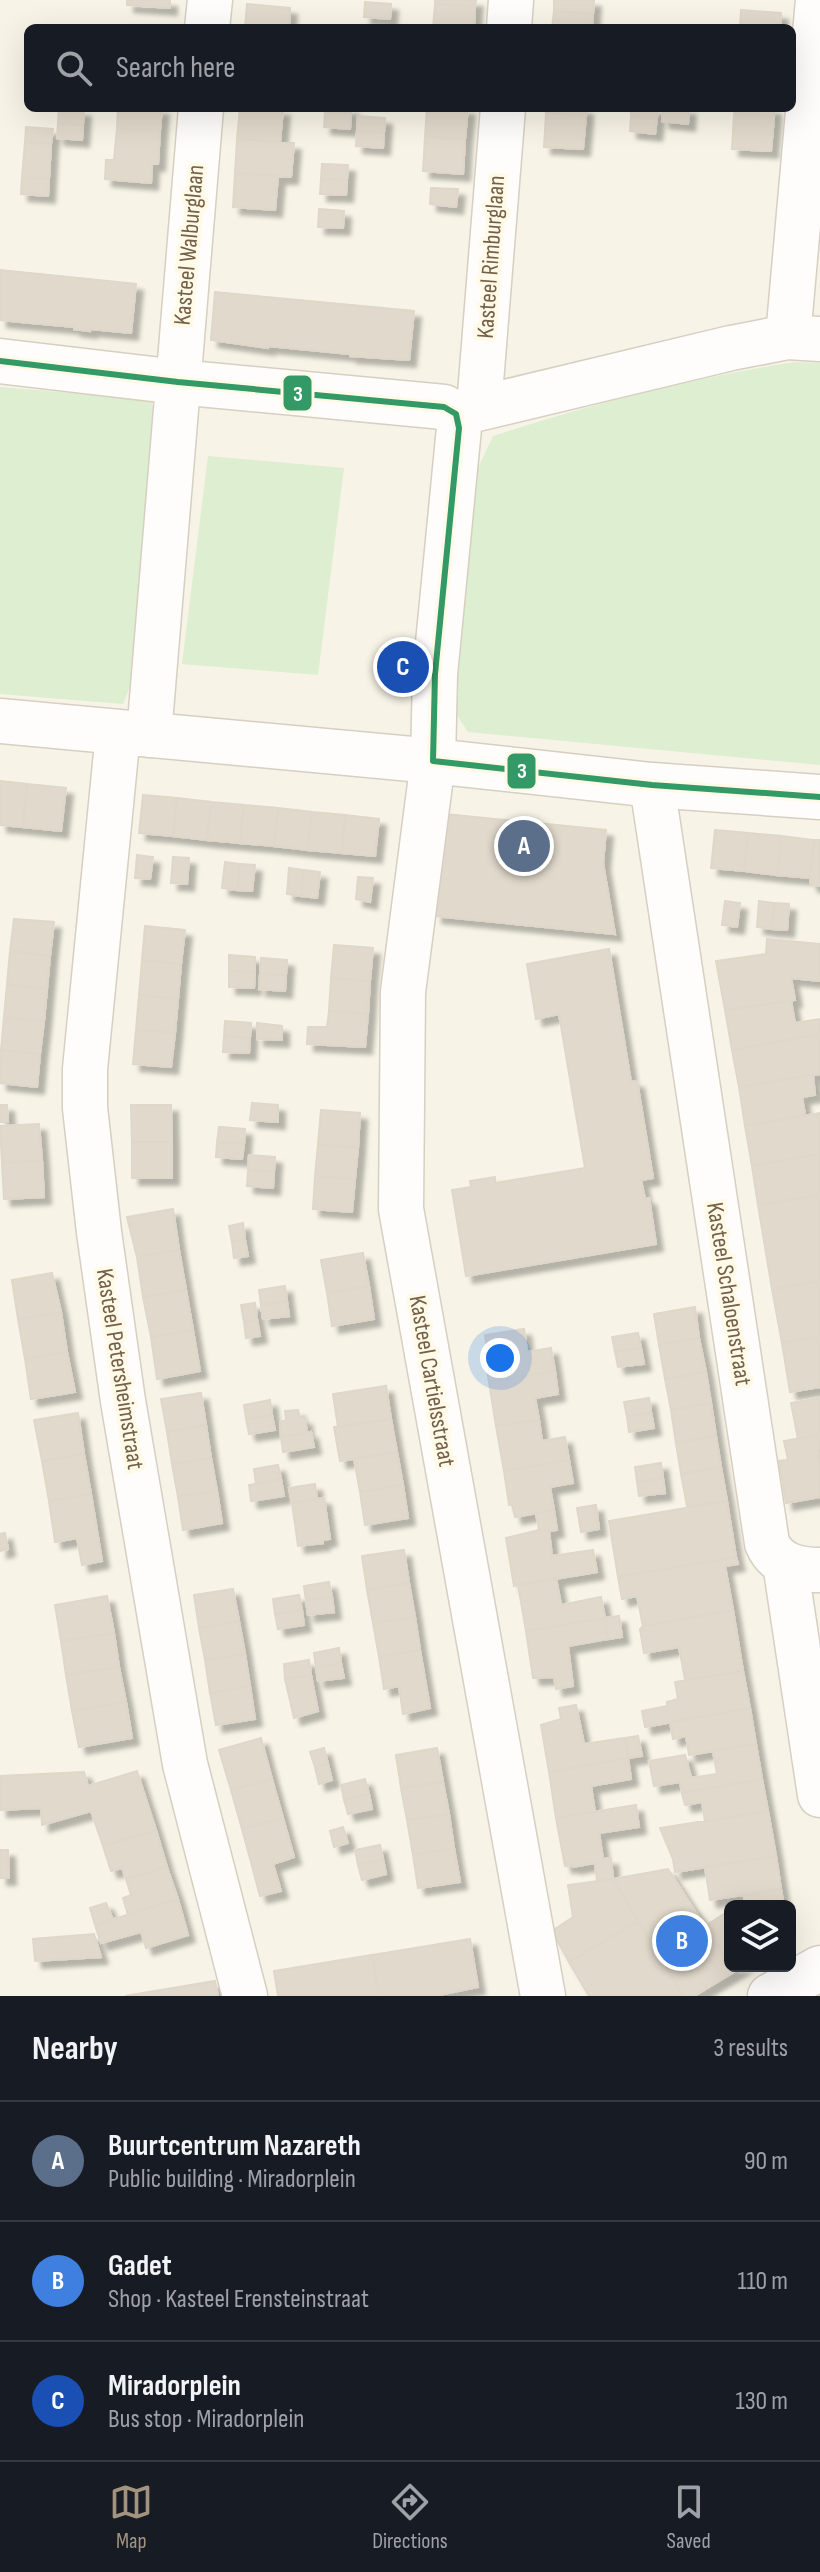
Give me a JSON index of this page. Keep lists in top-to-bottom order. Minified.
{"streets":{"street":["Kasteel Walburglaan","Kasteel Rimburglaan","Kasteel Schaloenstraat","Kasteel Petersheimstraat","Kasteel Cartielsstraat"]},"crossings":[["Kasteel Walburglaan","Kasteel Petersheimstraat"],["Kasteel Rimburglaan","Kasteel Cartielsstraat"]],"lines":["transit line 3"],"page":{"search":"Search here","pins":["C","A","B"],"heading":["Nearby","3 results"],"list":[{"mark":"A","name":"Buurtcentrum Nazareth","note":"Public building · Miradorplein","value":"90 m"},{"mark":"B","name":"Gadet","note":"Shop · Kasteel Erensteinstraat","value":"110 m"},{"mark":"C","name":"Miradorplein","note":"Bus stop · Miradorplein","value":"130 m"}],"nav":["Map","Directions","Saved"]}}
